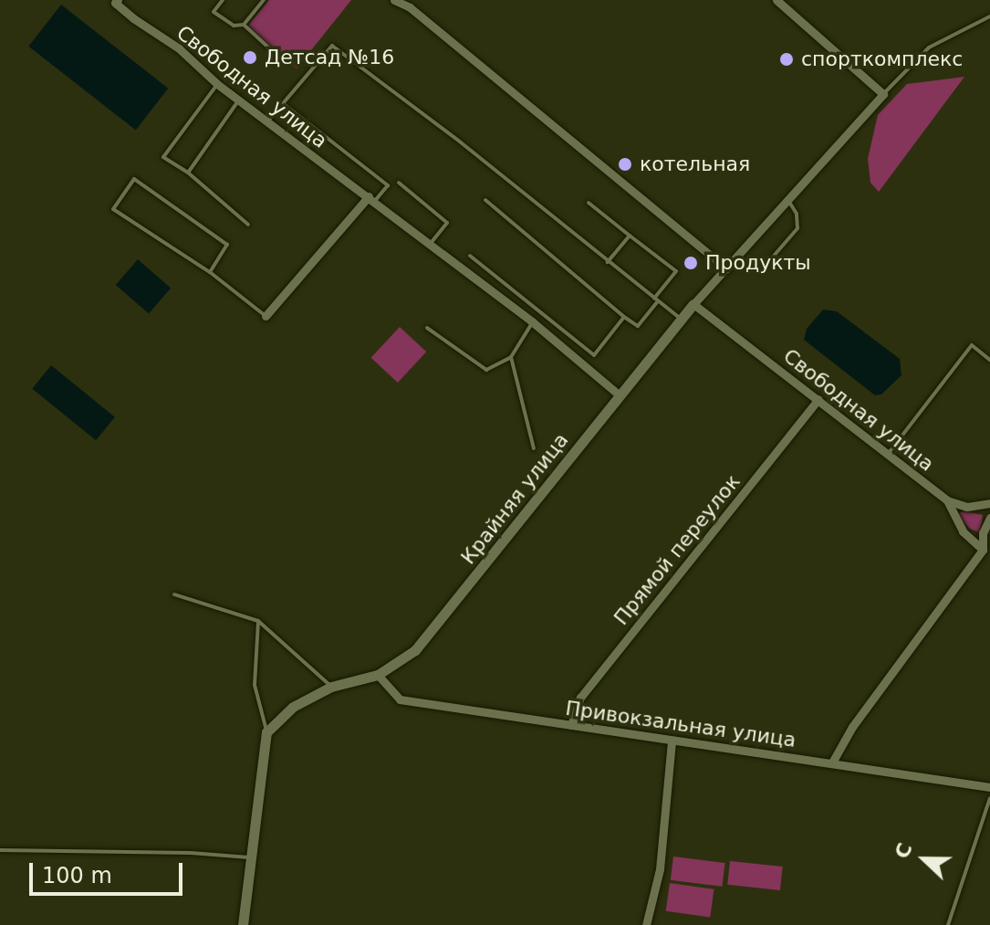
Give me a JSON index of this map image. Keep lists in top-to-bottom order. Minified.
{"streets":{"street":["Свободная улица","Крайняя улица","Прямой переулок","Привокзальная улица"]},"crossings":[["Свободная улица","Крайняя улица"],["Свободная улица","Прямой переулок"],["Крайняя улица","Привокзальная улица"],["Прямой переулок","Привокзальная улица"]],"places":["Детсад №16","спорткомплекс","котельная","Продукты"],"scale_bar":"100 m","north":"left"}
